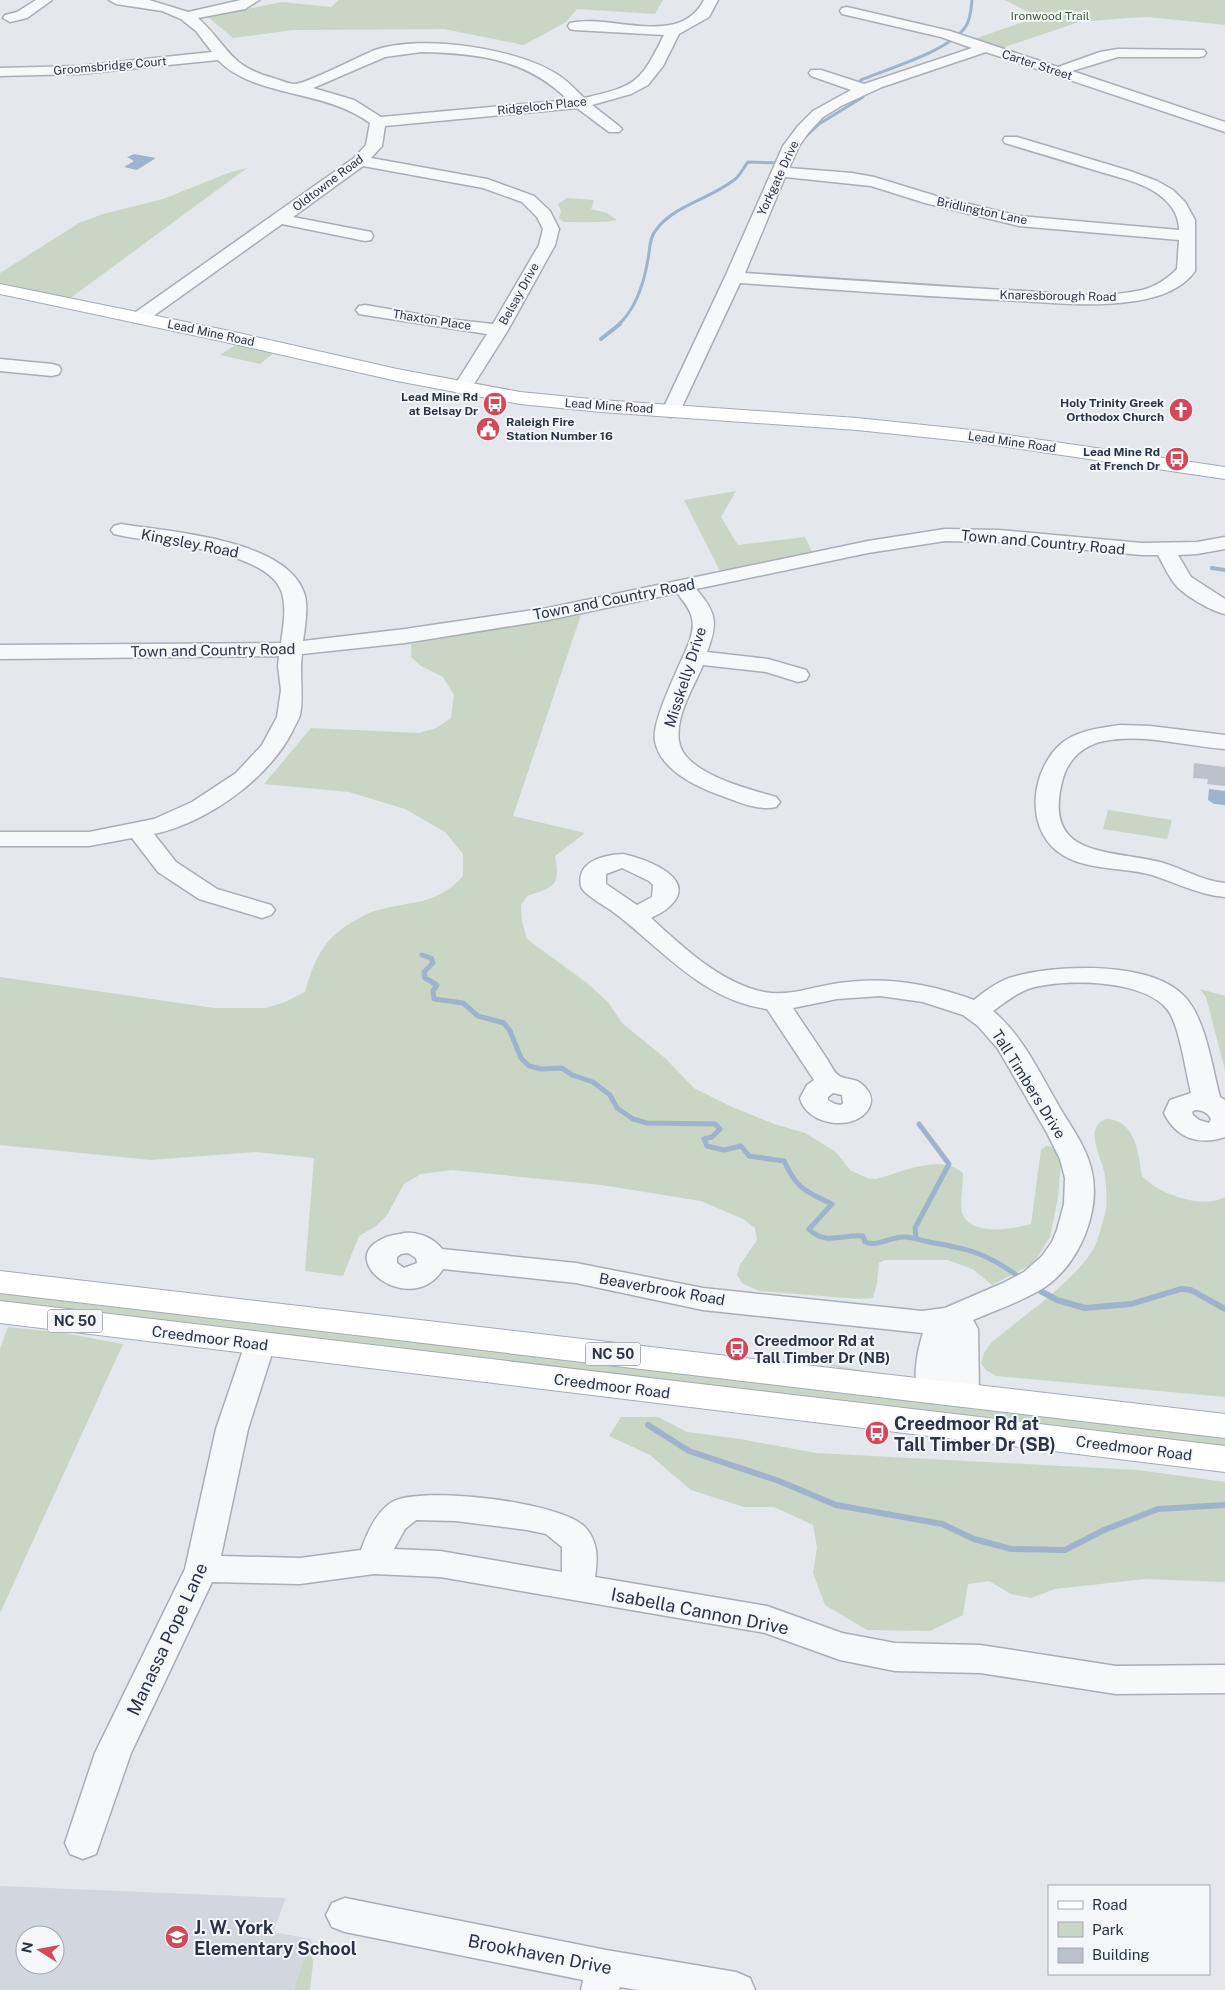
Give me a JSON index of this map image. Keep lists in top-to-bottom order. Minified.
{"streets":{"main road":["Lead Mine Road","NC 50","Creedmoor Road"],"street":["Carter Street","Groomsbridge Court","Ridgeloch Place","Yorkgate Drive","Oldtowne Road","Bridlington Lane","Belsay Drive","Knaresborough Road","Thaxton Place","Town and Country Road","Kingsley Road","Misskelly Drive","Tall Timbers Drive","Beaverbrook Road","Isabella Cannon Drive","Manassa Pope Lane","Brookhaven Drive"]},"crossings":[["Carter Street","Yorkgate Drive"],["Ridgeloch Place","Oldtowne Road"],["Yorkgate Drive","Bridlington Lane"],["Yorkgate Drive","Knaresborough Road"],["Yorkgate Drive","Lead Mine Road"],["Oldtowne Road","Belsay Drive"],["Oldtowne Road","Lead Mine Road"],["Bridlington Lane","Knaresborough Road"],["Belsay Drive","Thaxton Place"],["Belsay Drive","Lead Mine Road"],["Town and Country Road","Kingsley Road"],["Town and Country Road","Misskelly Drive"],["Tall Timbers Drive","Beaverbrook Road"],["Tall Timbers Drive","NC 50"],["Creedmoor Road","Manassa Pope Lane"],["Isabella Cannon Drive","Manassa Pope Lane"]],"parks":["Ironwood Trail"],"places":{"bus stop":["Lead Mine Rd at Belsay Dr","Lead Mine Rd at French Dr","Creedmoor Rd at Tall Timber Dr (NB)","Creedmoor Rd at Tall Timber Dr (SB)"],"church":["Holy Trinity Greek Orthodox Church"],"public building":["Raleigh Fire Station Number 16"],"school or university":["J. W. York Elementary School"]},"legend":["Road","Park","Building"],"north":"left"}
